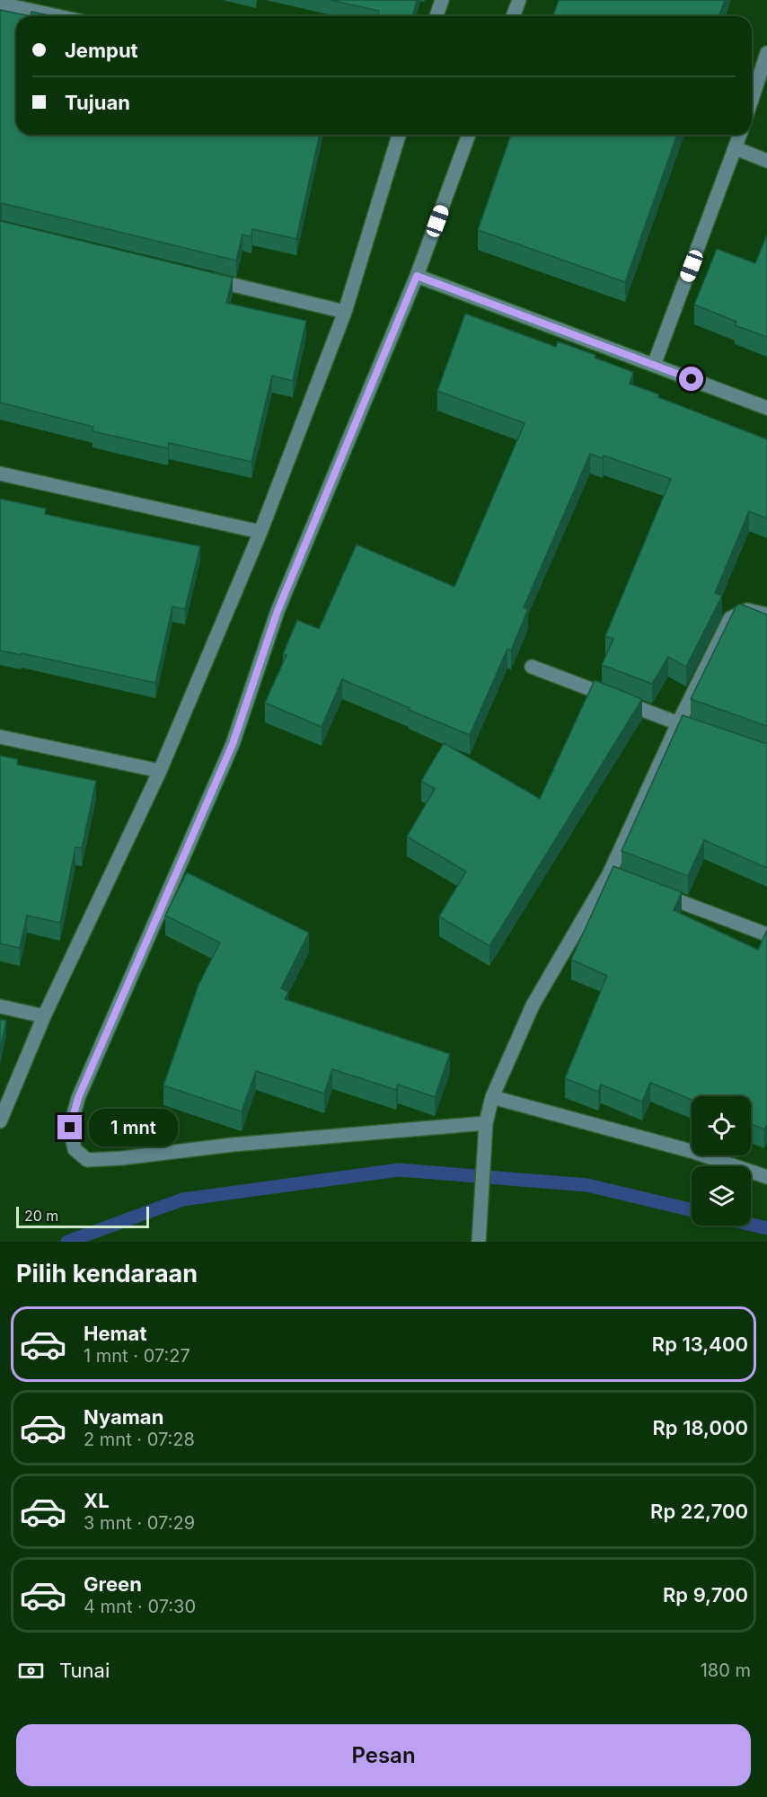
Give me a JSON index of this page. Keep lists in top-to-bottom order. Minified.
{"scale_bar":"20 m","page":{"banner":["Jemput","Tujuan"],"bubble":"1 mnt","scale":"20 m","heading":"Pilih kendaraan","list":[{"name":"Hemat","note":"1 mnt · 07:27","value":"Rp 13,400"},{"name":"Nyaman","note":"2 mnt · 07:28","value":"Rp 18,000"},{"name":"XL","note":"3 mnt · 07:29","value":"Rp 22,700"},{"name":"Green","note":"4 mnt · 07:30","value":"Rp 9,700"}],"pay":["Tunai","180 m"],"buttons":"Pesan"}}
